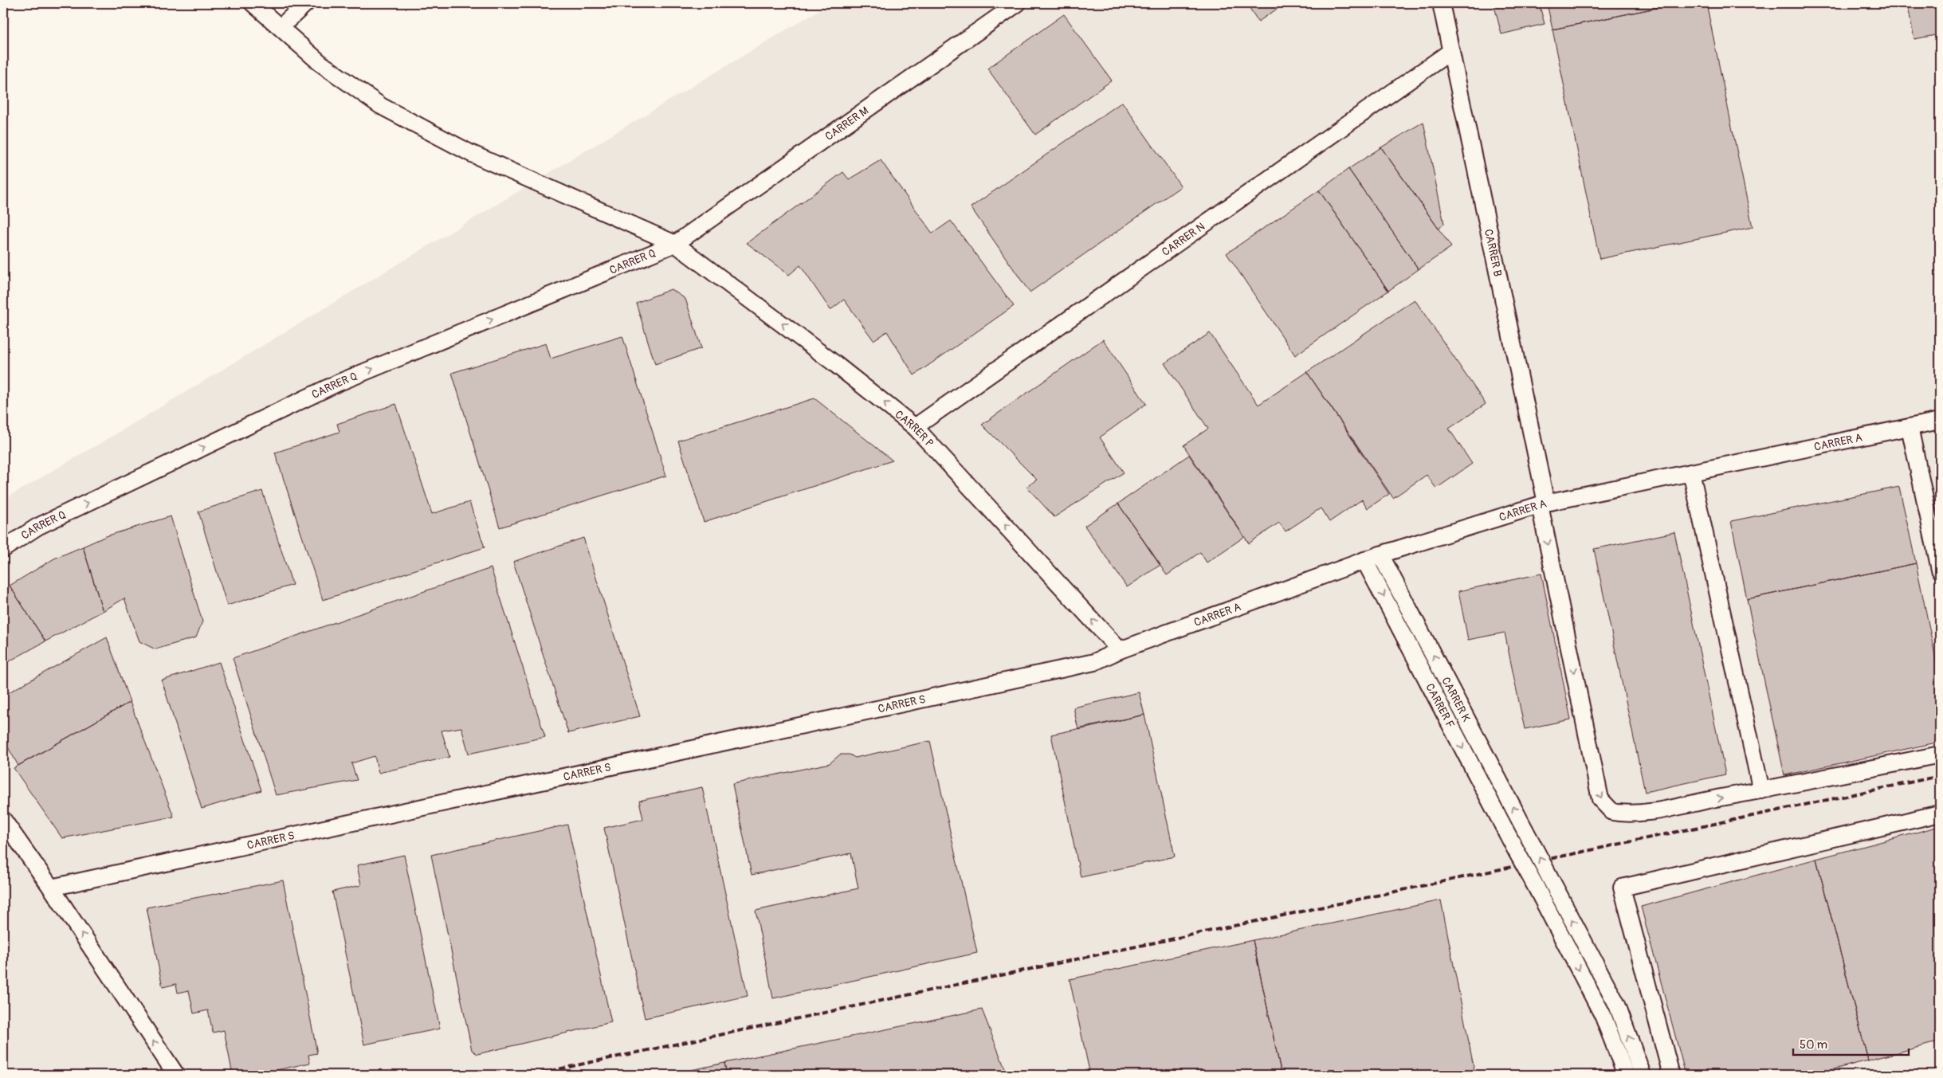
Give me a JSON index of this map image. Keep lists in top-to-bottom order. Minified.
{"streets":{"street":["CARRER M","CARRER N","CARRER B","CARRER Q","CARRER P","CARRER A","CARRER K","CARRER S","CARRER F"]},"crossings":[["CARRER M","CARRER Q"],["CARRER M","CARRER P"],["CARRER N","CARRER B"],["CARRER N","CARRER P"],["CARRER B","CARRER A"],["CARRER Q","CARRER P"],["CARRER P","CARRER A"],["CARRER P","CARRER S"],["CARRER A","CARRER K"],["CARRER A","CARRER S"],["CARRER A","CARRER F"]],"one_way":["CARRER Q","CARRER P","CARRER K","CARRER F"],"scale_bar":"50 m"}
